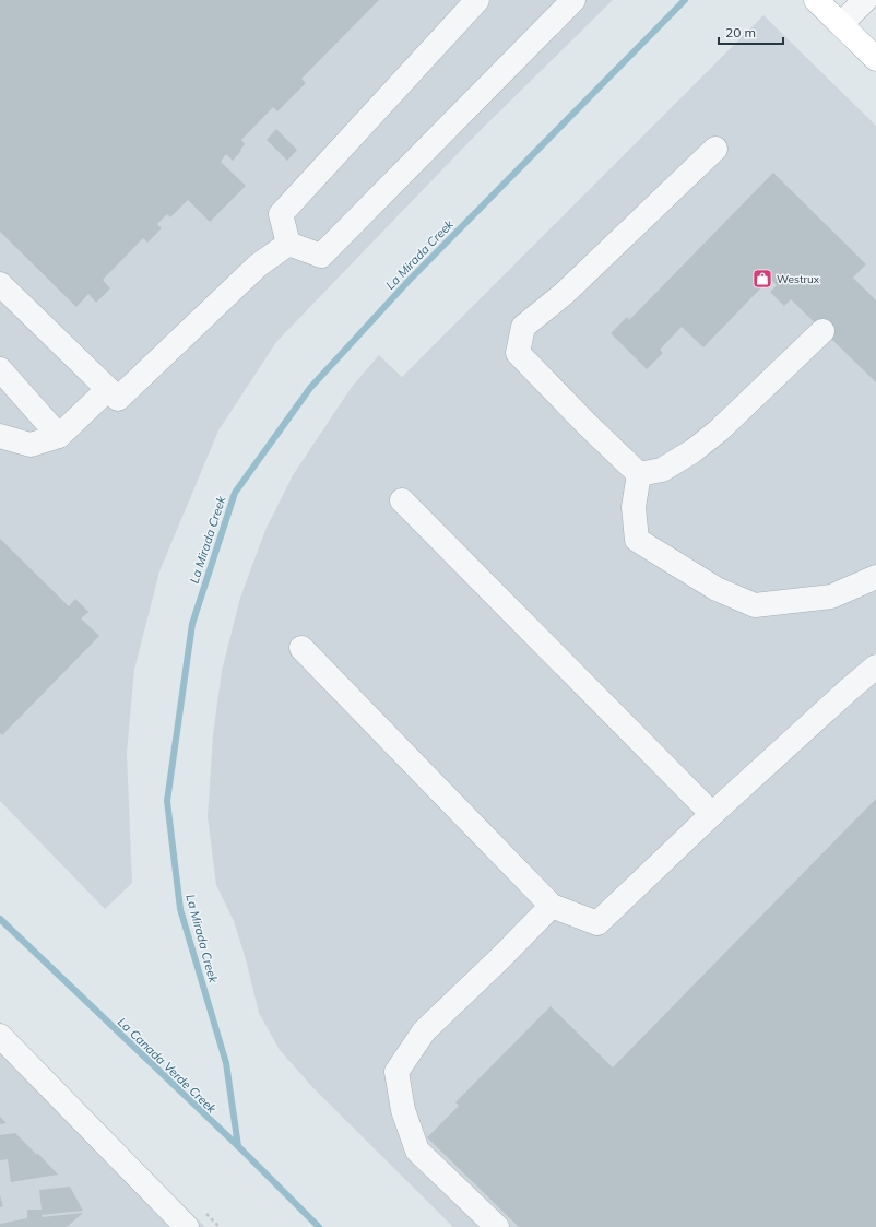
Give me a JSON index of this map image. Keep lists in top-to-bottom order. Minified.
{"water":["La Mirada Creek","La Canada Verde Creek"],"places":{"shop":["Westrux"]},"scale_bar":"20 m"}
